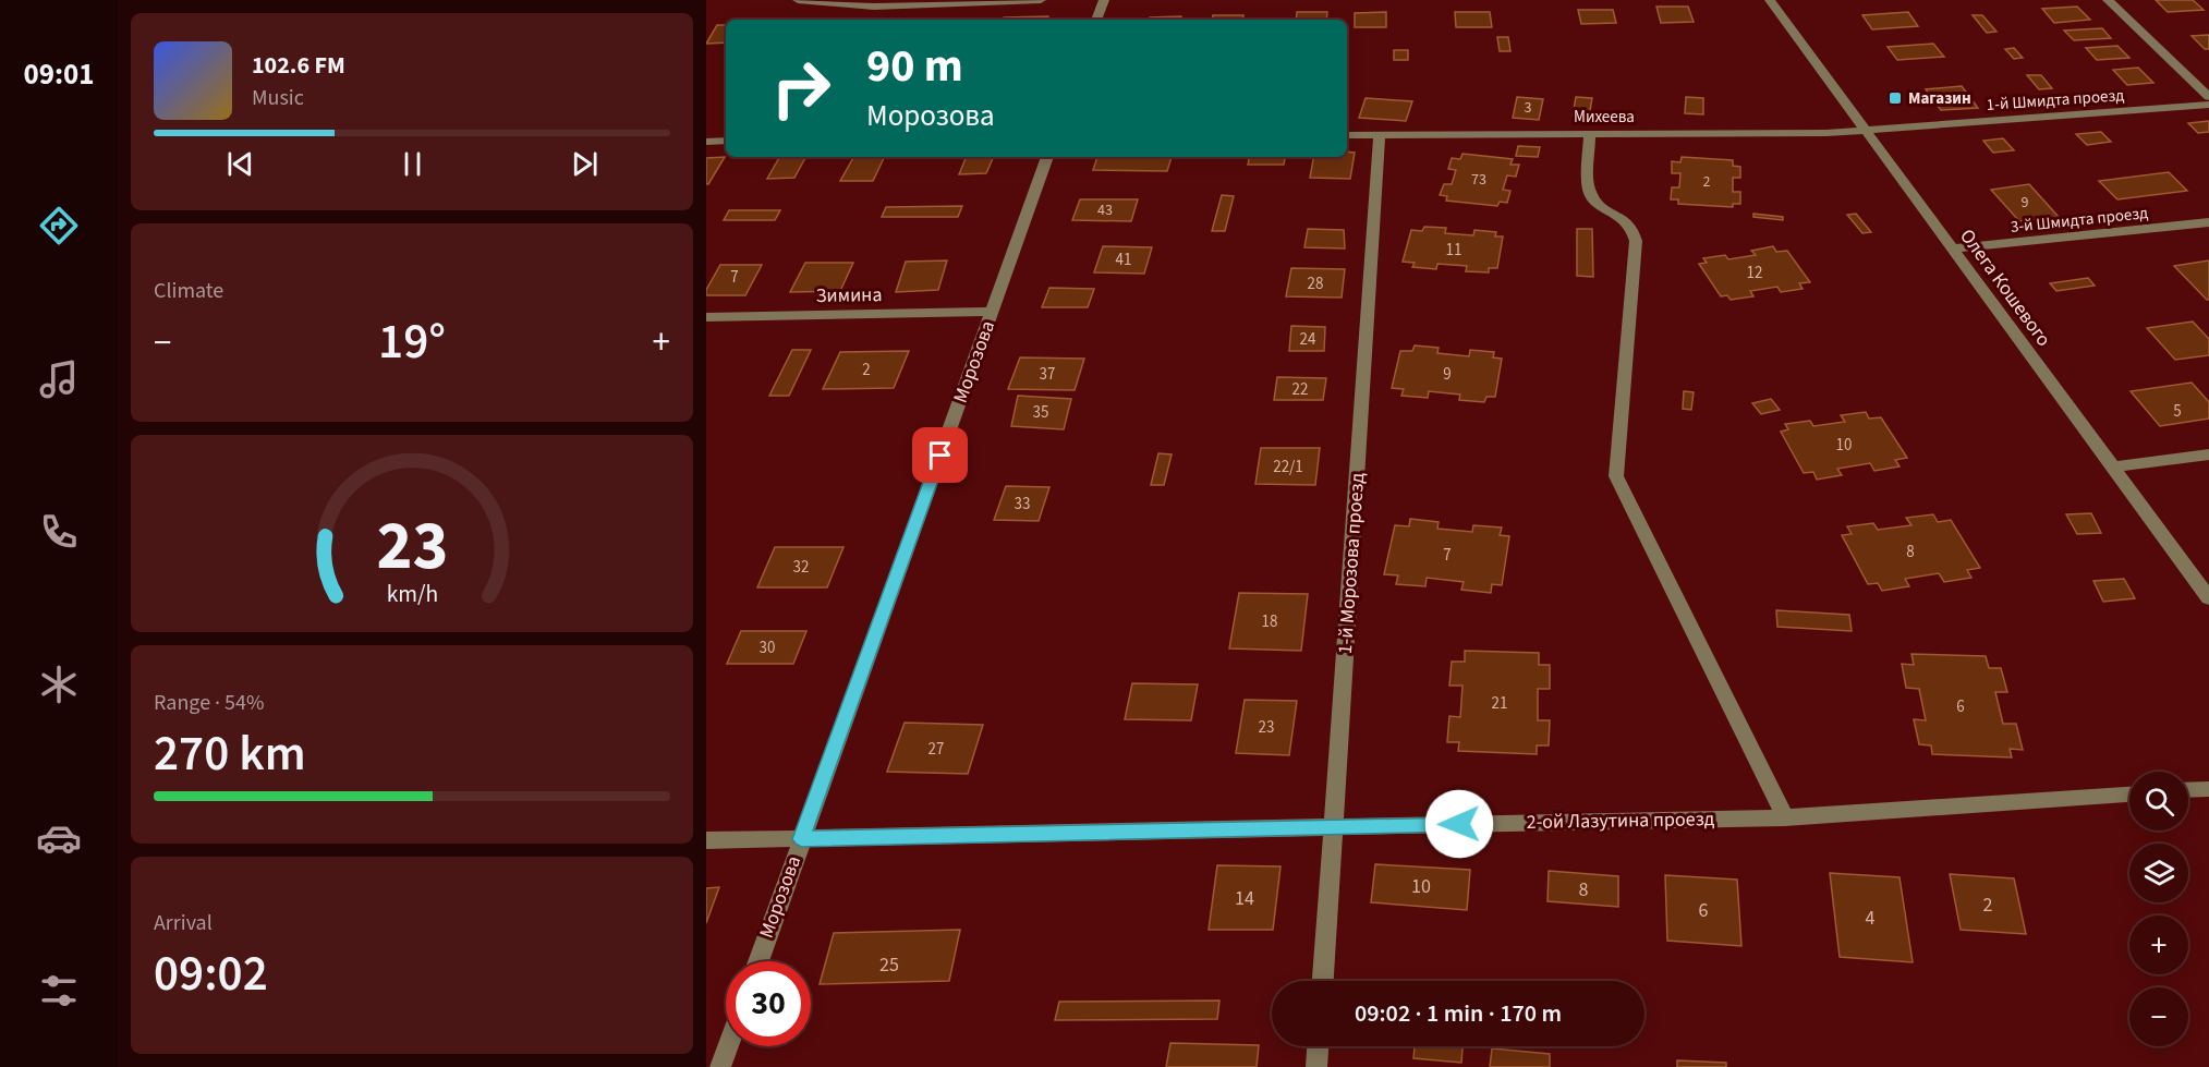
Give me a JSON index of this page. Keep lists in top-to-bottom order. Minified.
{"streets":{"street":["1-й Шмидта проезд","Михеева","3-й Шмидта проезд","Олега Кошевого","Зимина","Морозова","1-й Морозова проезд","2-ой Лазутина проезд"]},"crossings":[["1-й Шмидта проезд","Михеева"],["1-й Шмидта проезд","Олега Кошевого"],["Михеева","Олега Кошевого"],["Михеева","1-й Морозова проезд"],["3-й Шмидта проезд","Олега Кошевого"],["Зимина","Морозова"],["Морозова","2-ой Лазутина проезд"],["1-й Морозова проезд","2-ой Лазутина проезд"]],"places":{"transit":["Магазин"]},"house_numbers":["3","73","2","9","43","11","41","12","7","28","24","2","37","9","22","5","35","10","22/1","33","8","7","32","18","30","21","6","23","27","10","8","14","2","6","4","25"],"page":{"tabs":"09:01","turn":["90 m","Морозова"],"song":["102.6 FM","Music"],"tile":["Climate",["Range · 54%","270 km"],["Arrival","09:02"]],"heat":["−","19°","+"],"map_buttons":["+","−"],"limit":"30","trip":"09:02 · 1 min · 170 m","gauge":["23","km/h"]}}
